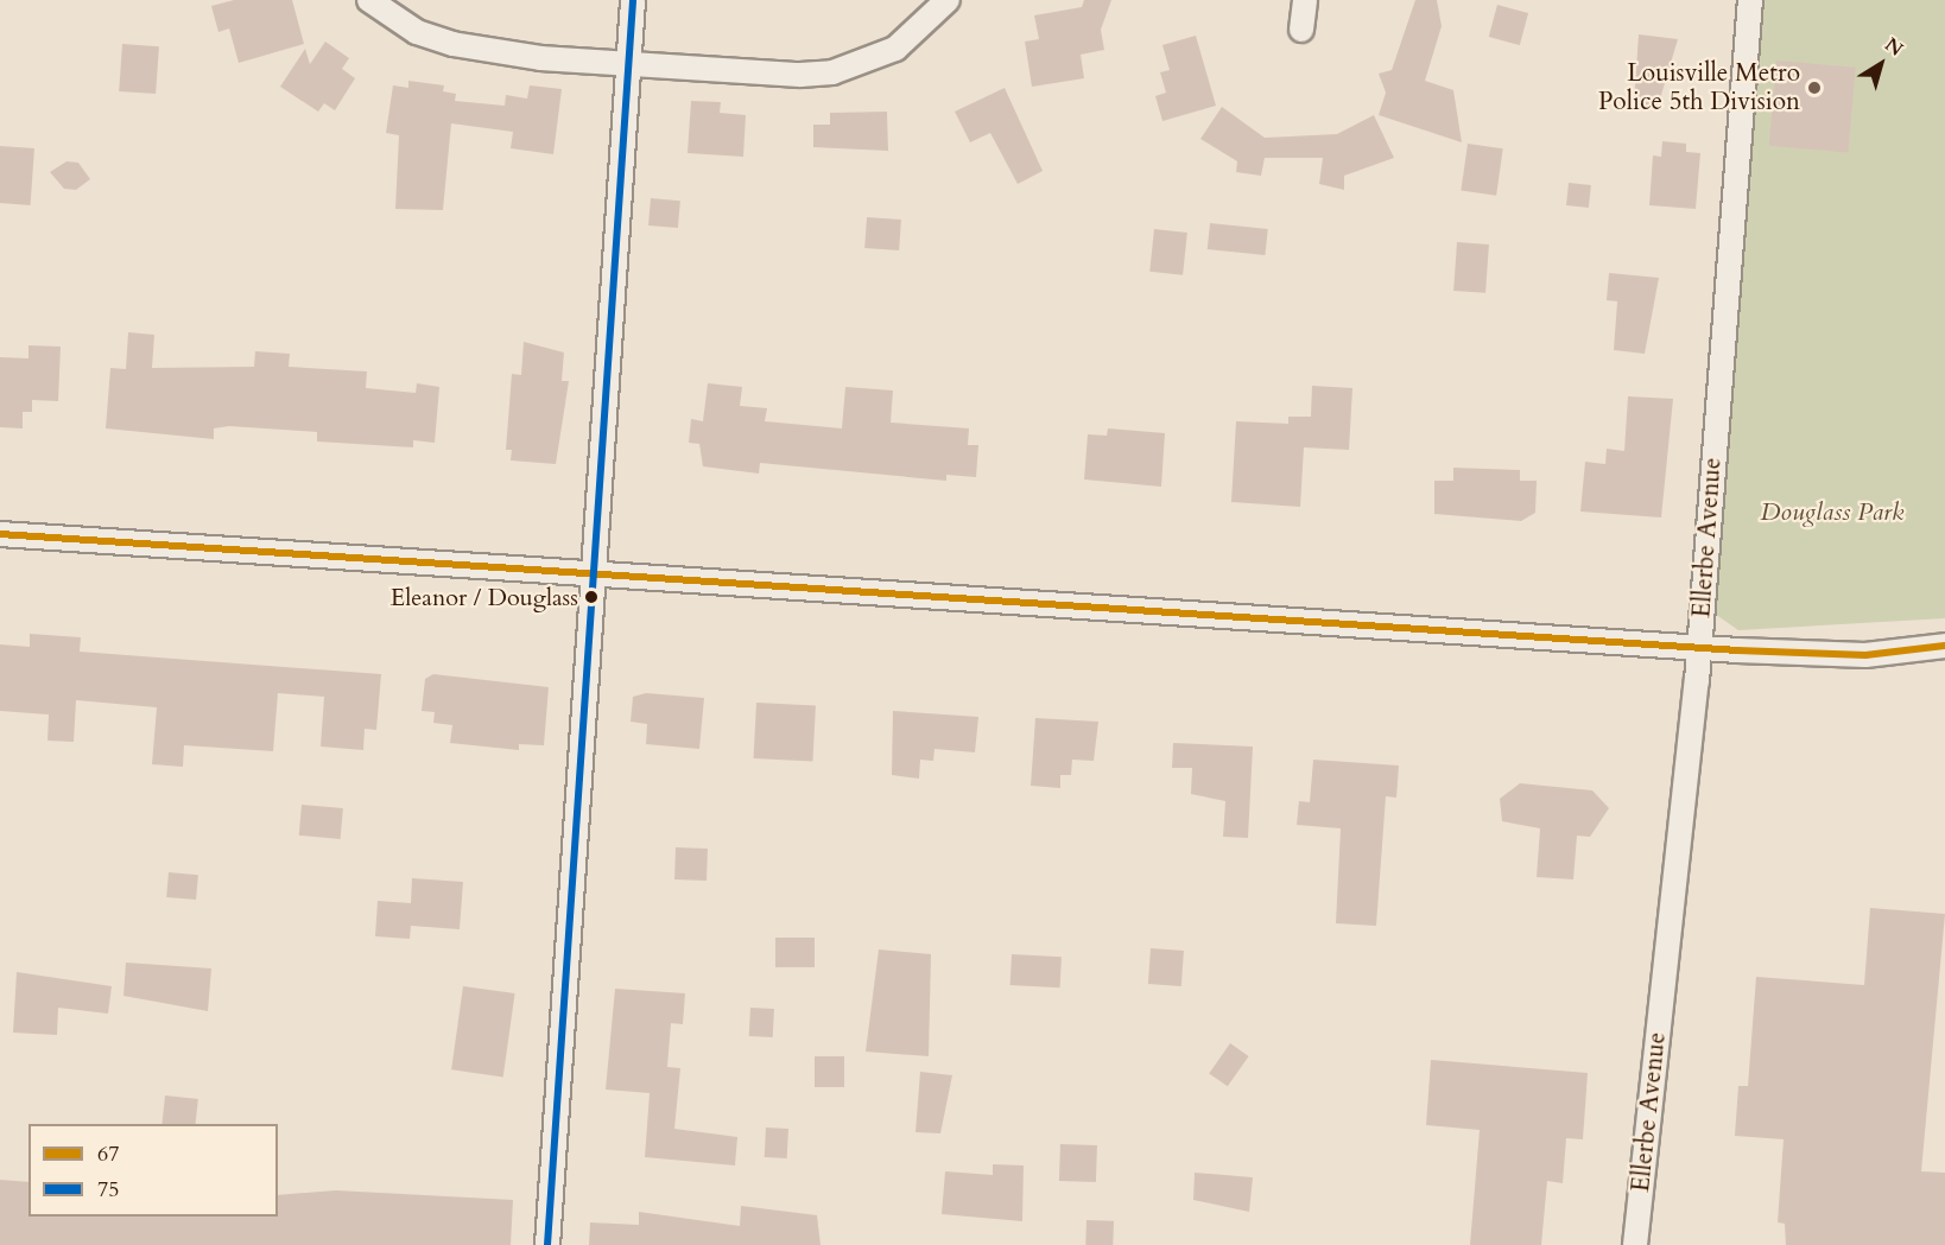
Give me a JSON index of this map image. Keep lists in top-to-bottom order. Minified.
{"streets":{"street":["Ellerbe Avenue"]},"parks":["Douglass Park"],"places":["Louisville Metro Police 5th Division","Eleanor / Douglass"],"lines":["transit line 75","transit line 67"],"legend":["67","75"],"north":"top right"}
